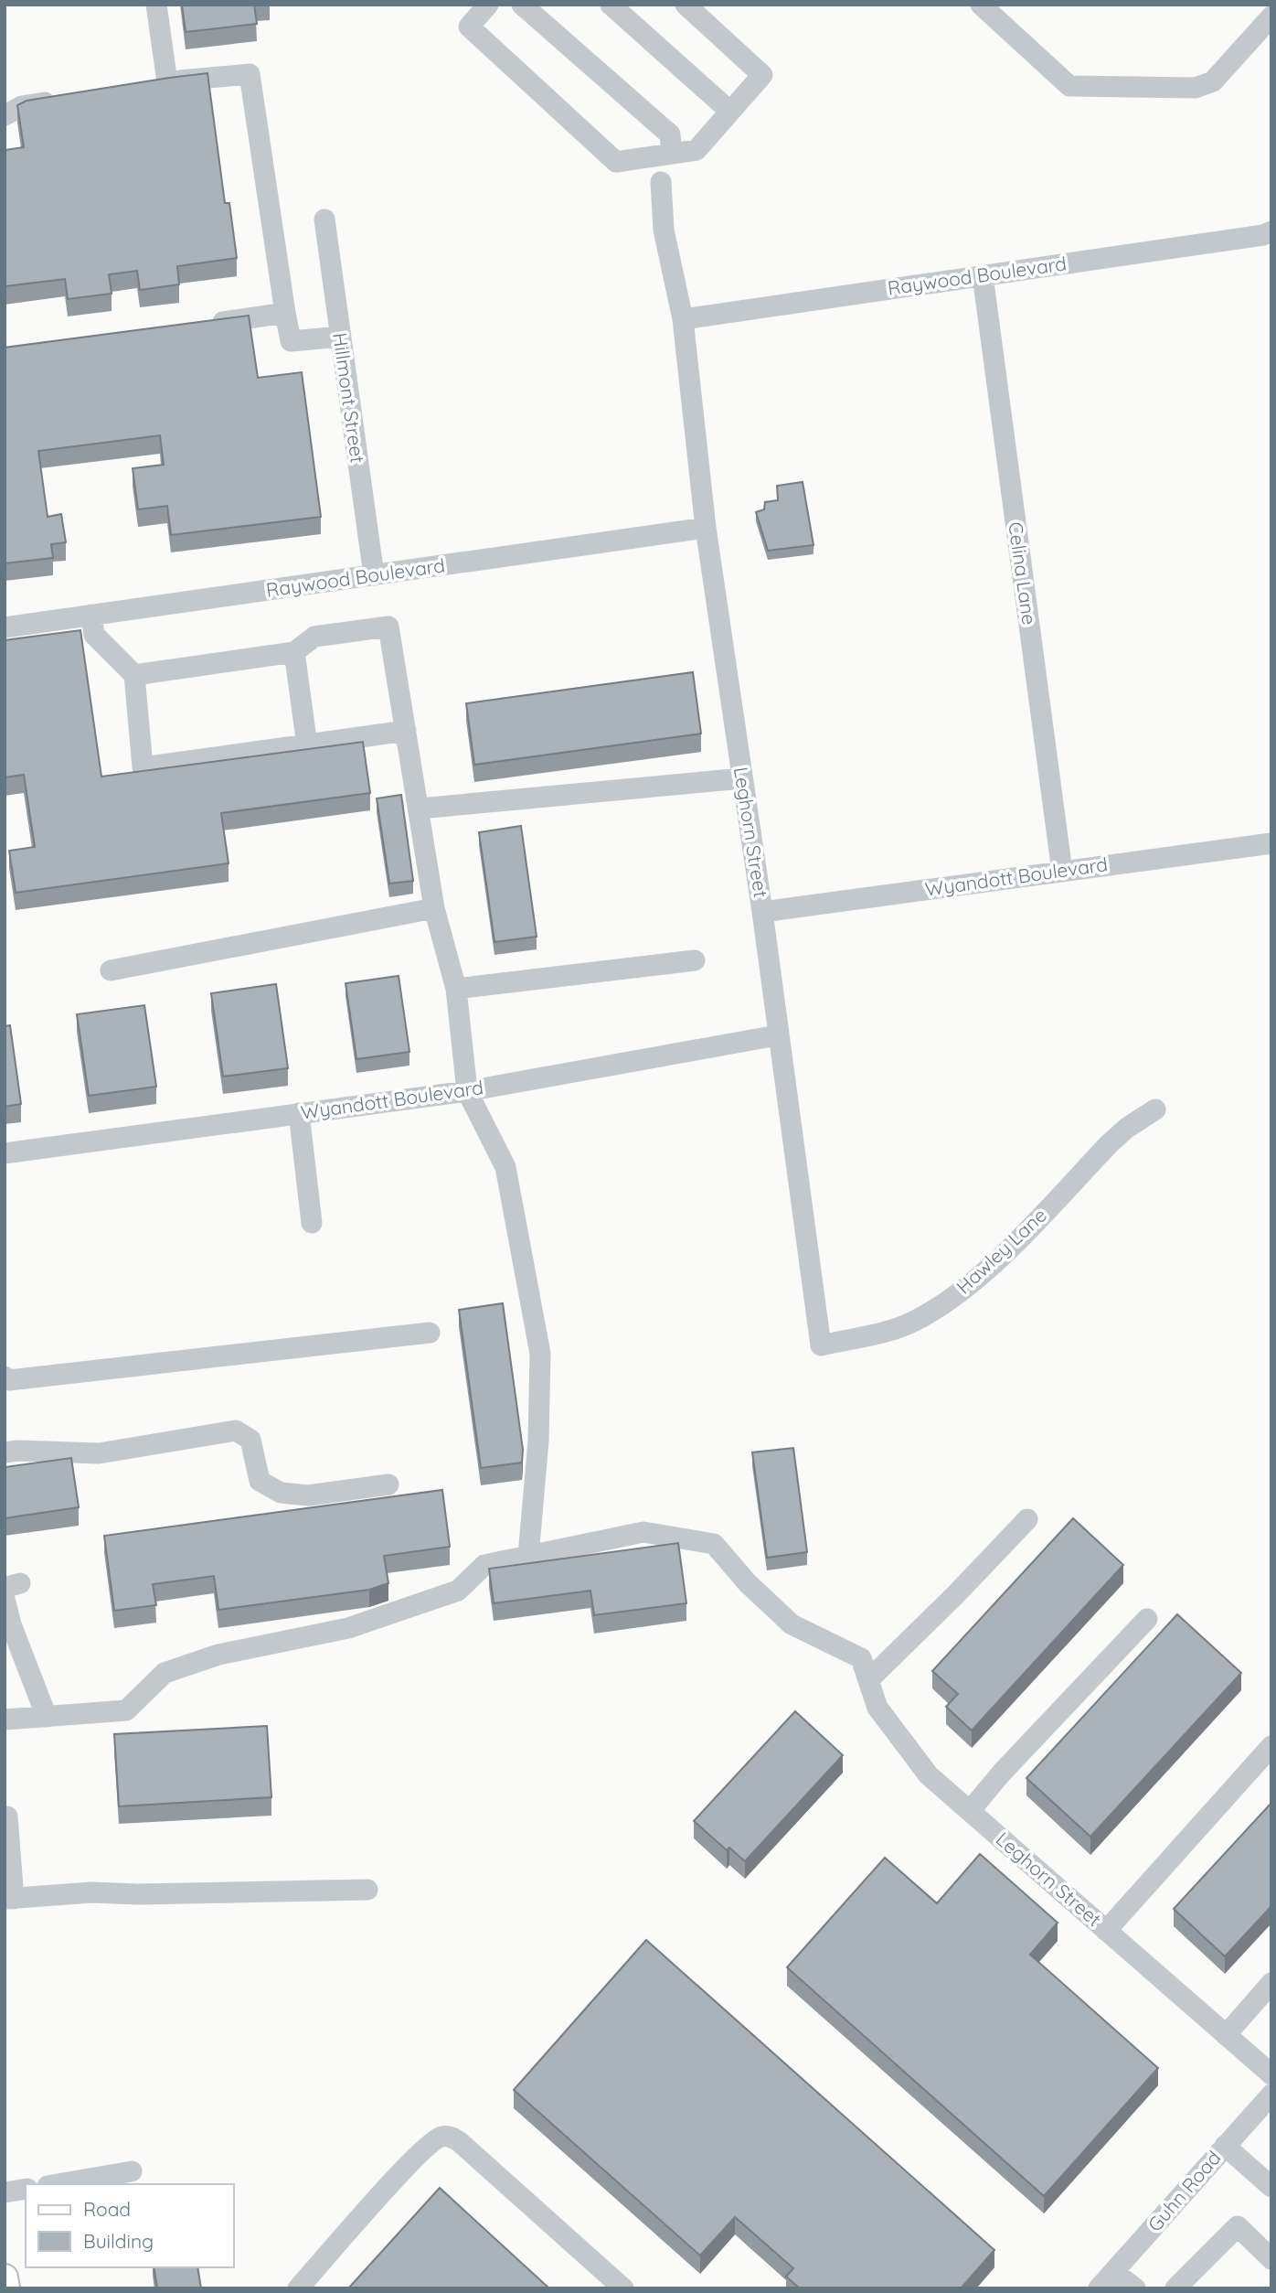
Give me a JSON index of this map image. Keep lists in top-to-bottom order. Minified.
{"streets":{"street":["Raywood Boulevard","Hillmont Street","Celina Lane","Leghorn Street","Wyandott Boulevard","Hawley Lane","Guhn Road"]},"crossings":[["Raywood Boulevard","Hillmont Street"],["Raywood Boulevard","Celina Lane"],["Raywood Boulevard","Leghorn Street"],["Celina Lane","Wyandott Boulevard"],["Leghorn Street","Wyandott Boulevard"],["Leghorn Street","Hawley Lane"]],"legend":["Road","Building"]}
